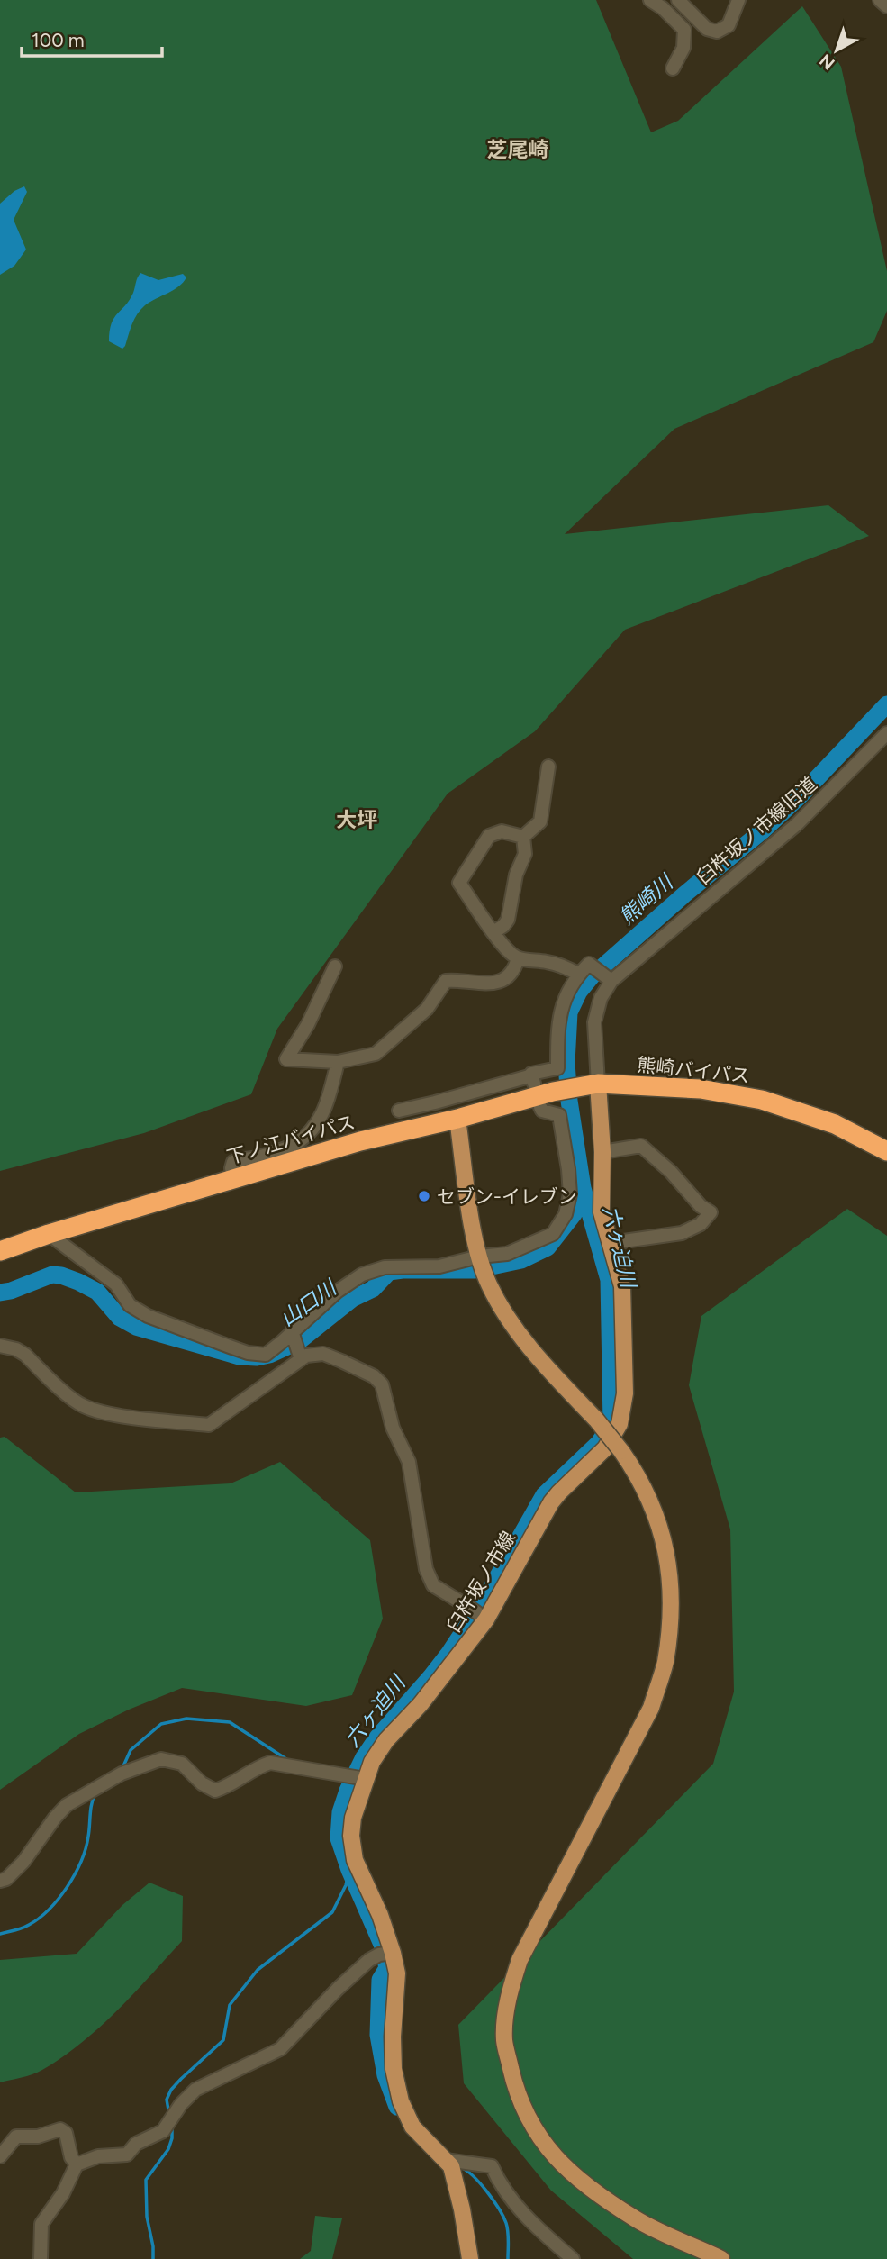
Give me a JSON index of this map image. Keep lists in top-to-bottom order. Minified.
{"streets":{"highway":["熊崎バイパス","下ノ江バイパス"],"main road":["臼杵坂ノ市線"],"street":["臼杵坂ノ市線旧道"]},"crossings":[["臼杵坂ノ市線旧道","熊崎バイパス"],["臼杵坂ノ市線旧道","下ノ江バイパス"],["臼杵坂ノ市線旧道","臼杵坂ノ市線"],["熊崎バイパス","下ノ江バイパス"],["熊崎バイパス","臼杵坂ノ市線"],["下ノ江バイパス","臼杵坂ノ市線"]],"districts":["芝尾崎","大坪"],"water":["熊崎川","六ヶ迫川","山口川"],"places":["セブン-イレブン"],"scale_bar":"100 m","north":"bottom left"}
